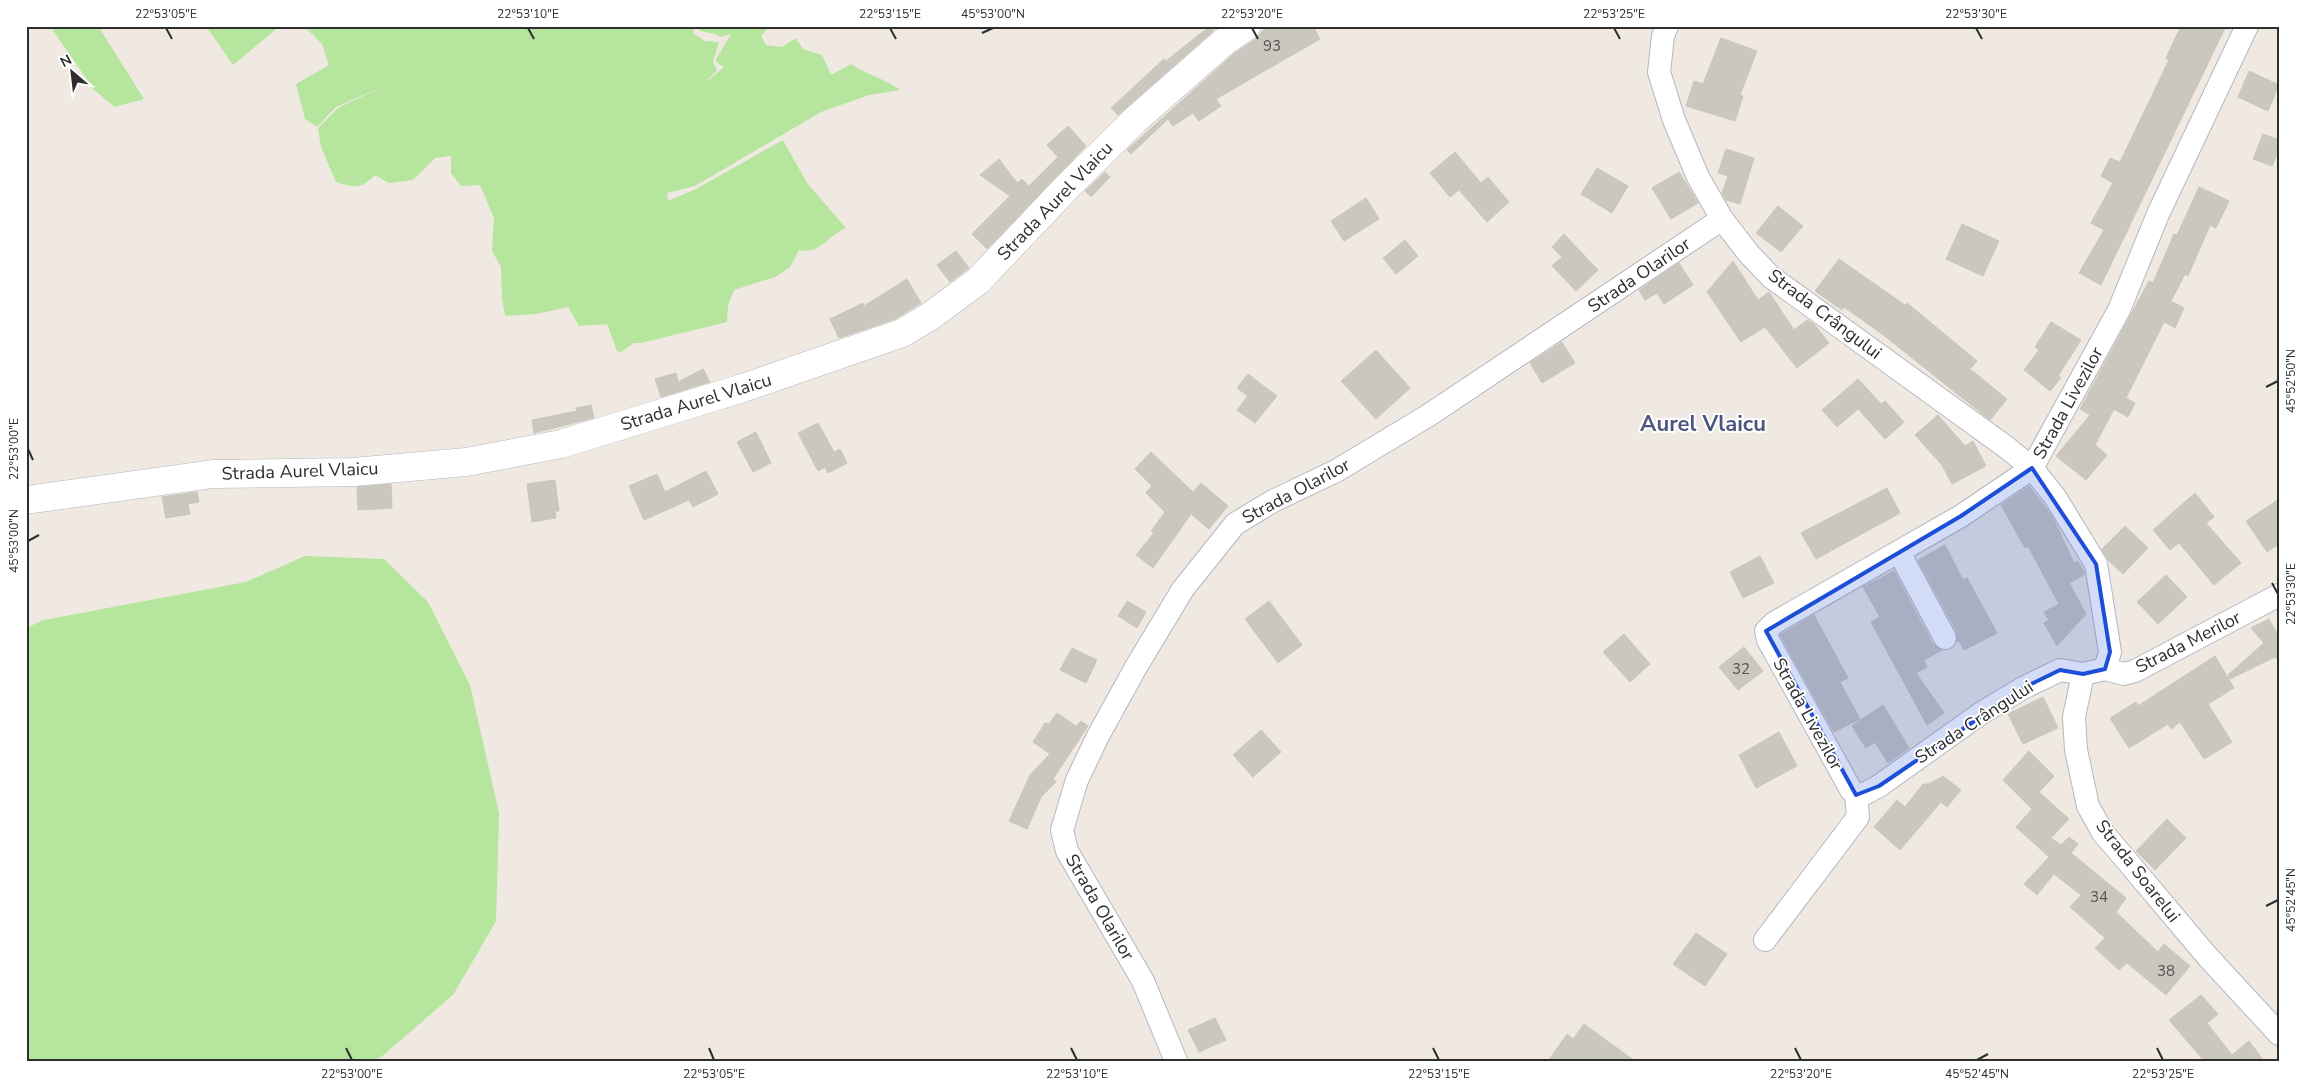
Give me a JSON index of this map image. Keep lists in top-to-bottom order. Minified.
{"streets":{"street":["Strada Aurel Vlaicu","Strada Olarilor","Strada Crângului","Strada Livezilor","Strada Merilor","Strada Soarelui"]},"crossings":[["Strada Olarilor","Strada Crângului"],["Strada Crângului","Strada Livezilor"],["Strada Crângului","Strada Merilor"],["Strada Crângului","Strada Soarelui"],["Strada Livezilor","Strada Merilor"],["Strada Merilor","Strada Soarelui"]],"districts":["Aurel Vlaicu"],"house_numbers":["93","32","34","38"],"north":"top left","coordinates":["22°53'05\"E","22°53'10\"E","22°53'15\"E","45°53'00\"N","22°53'20\"E","22°53'25\"E","22°53'30\"E","45°52'50\"N","22°53'00\"E","45°52'45\"N"]}
